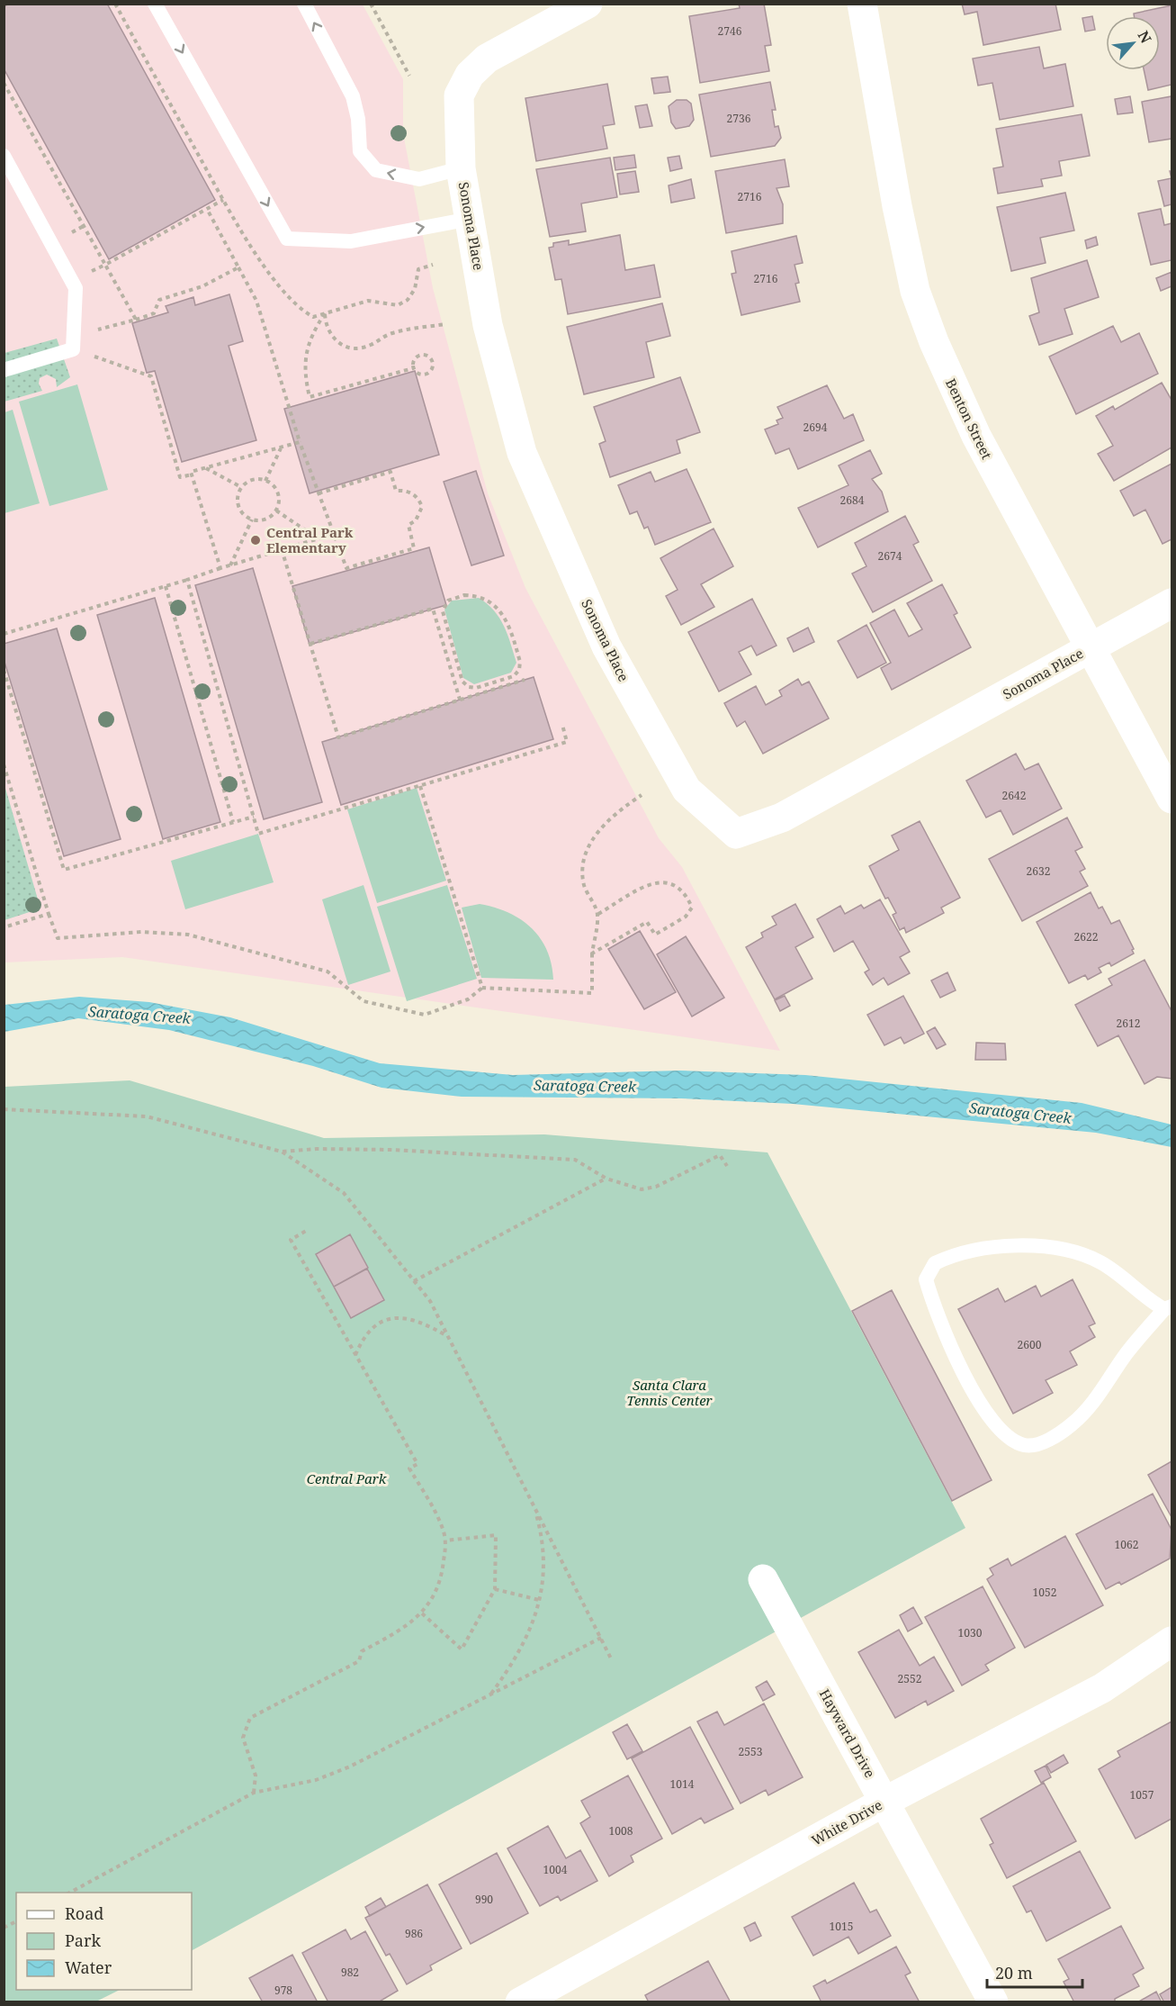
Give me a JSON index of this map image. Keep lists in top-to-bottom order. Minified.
{"streets":{"street":["Sonoma Place","Benton Street","Hayward Drive","White Drive"]},"crossings":[["Sonoma Place","Benton Street"],["Hayward Drive","White Drive"]],"water":["Saratoga Creek"],"parks":["Santa Clara Tennis Center","Central Park"],"places":["Central Park Elementary"],"house_numbers":["2746","2736","2716","2716","2694","2684","2674","2642","2632","2622","2612","2600","1062","1052","1030","2552","2553","1014","1057","1008","1004","990","1015","986","982","978"],"legend":["Road","Park","Water"],"scale_bar":"20 m","north":"top right"}
